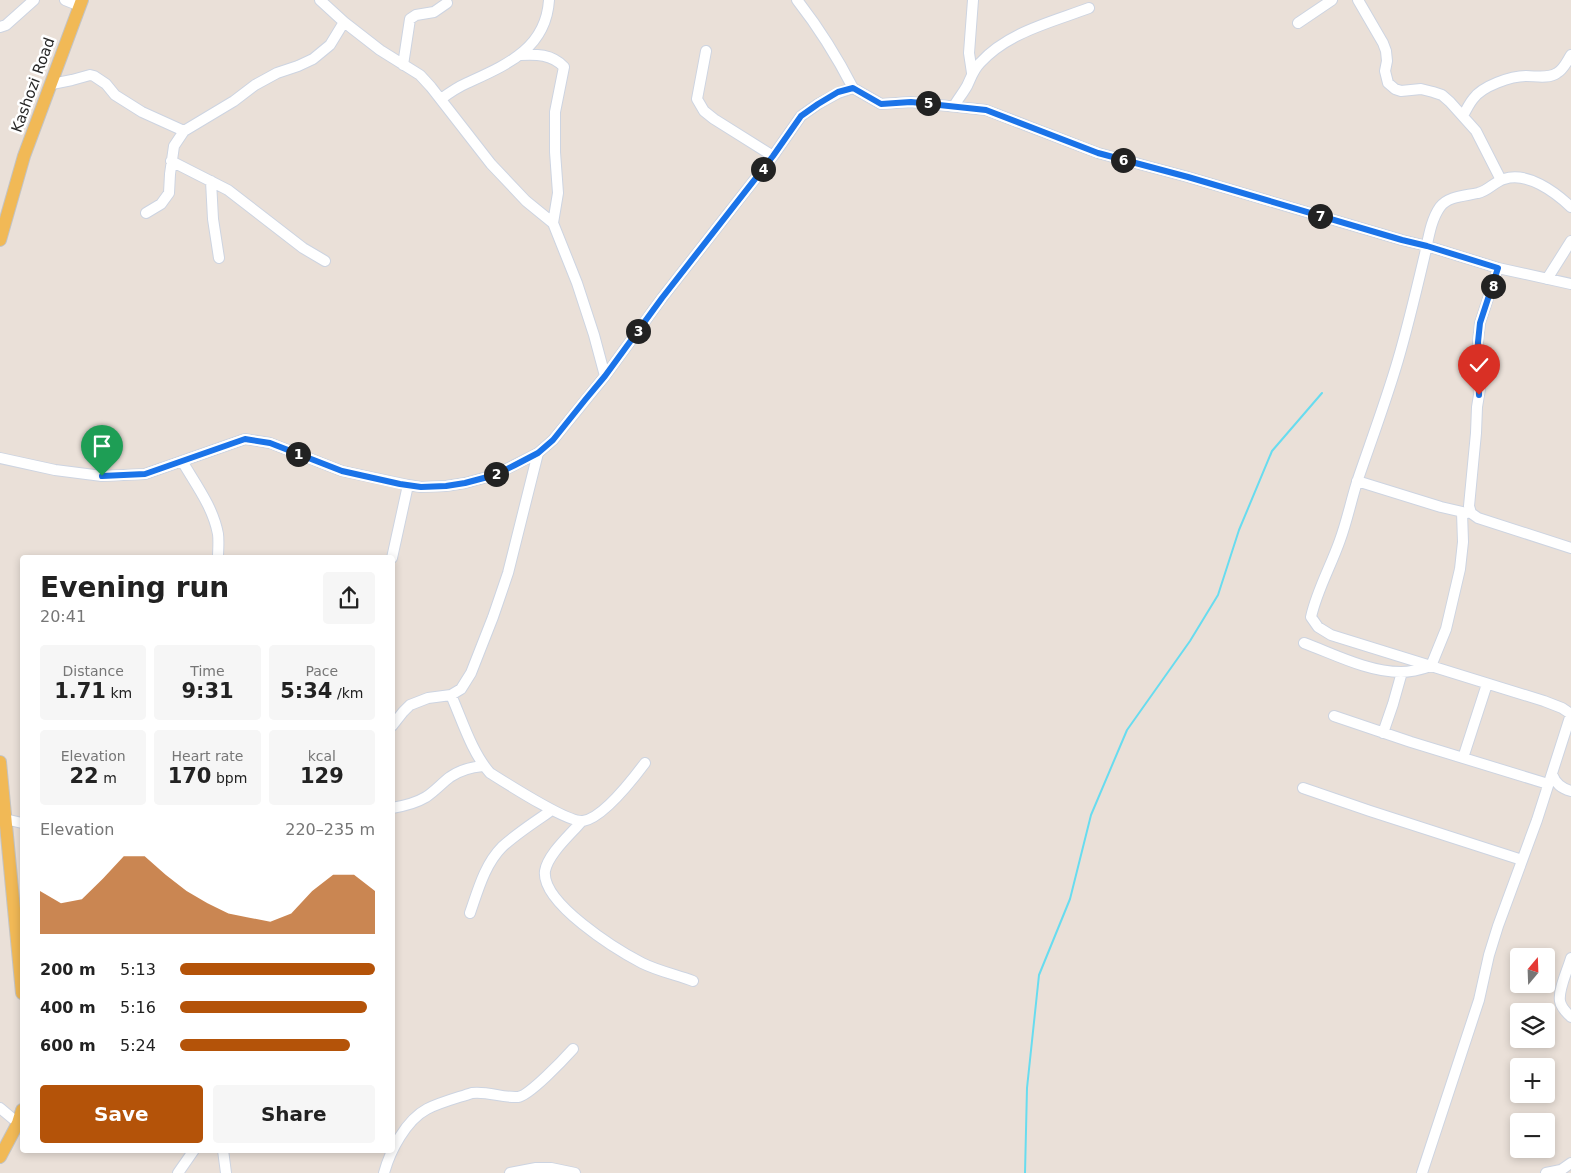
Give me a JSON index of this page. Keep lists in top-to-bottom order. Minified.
{"streets":{"main road":["Kashozi Road"]},"north":"top","page":{"pins":["5","6","4","7","8","3","1","2"],"heading":["Evening run","20:41"],"stats":[["Distance","1.71 km"],["Time","9:31"],["Pace","5:34 /km"],["Elevation","22 m"],["Heart rate","170 bpm"],["kcal","129"]],"chart":["Elevation","220–235 m"],"map_buttons":["+","−"],"list":[{"name":"200 m","note":"5:13"},{"name":"400 m","note":"5:16"},{"name":"600 m","note":"5:24"}],"buttons":["Save","Share"]}}
